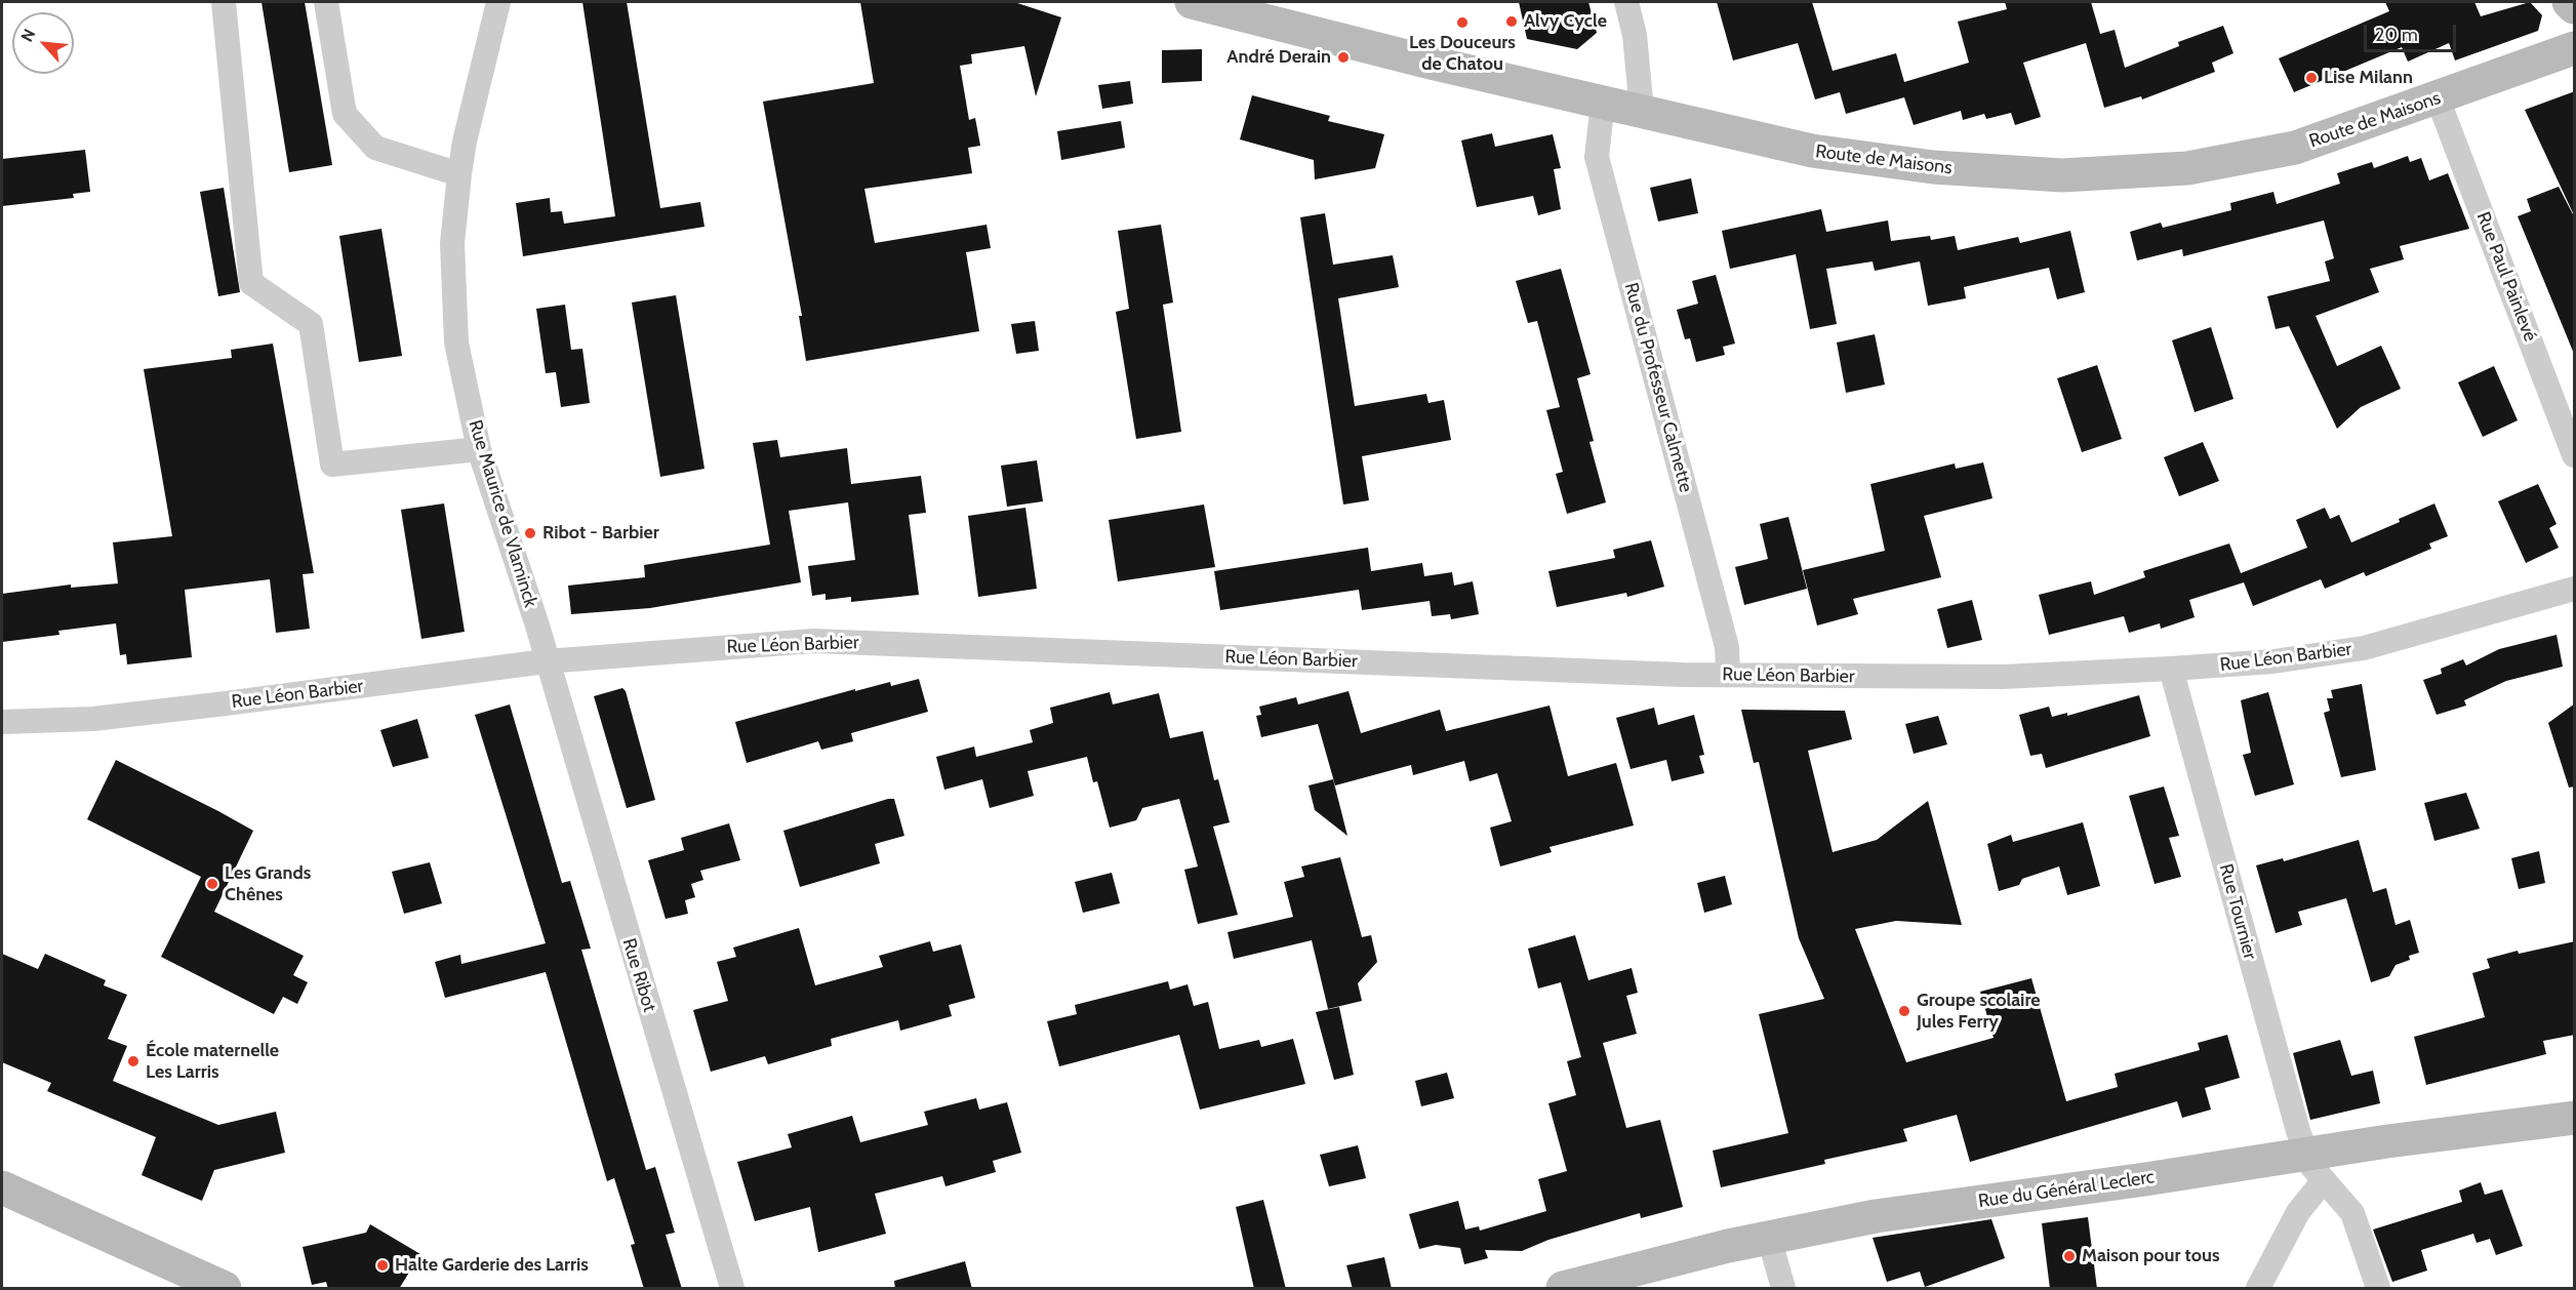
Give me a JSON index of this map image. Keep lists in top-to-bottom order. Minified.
{"streets":{"street":["Route de Maisons","Rue Paul Painlevé","Rue du Professeur Calmette","Rue Maurice de Vlaminck","Rue Léon Barbier","Rue Tournier","Rue Ribot","Rue du Général Leclerc"]},"crossings":[["Route de Maisons","Rue Paul Painlevé"],["Route de Maisons","Rue du Professeur Calmette"],["Rue du Professeur Calmette","Rue Léon Barbier"],["Rue Maurice de Vlaminck","Rue Léon Barbier"],["Rue Maurice de Vlaminck","Rue Ribot"],["Rue Léon Barbier","Rue Tournier"],["Rue Léon Barbier","Rue Ribot"],["Rue Tournier","Rue du Général Leclerc"]],"places":["Alvy Cycle","Les Douceurs de Chatou","André Derain","Lise Milann","Ribot - Barbier","Les Grands Chênes","Groupe scolaire Jules Ferry","École maternelle Les Larris","Maison pour tous","Halte Garderie des Larris"],"scale_bar":"20 m","north":"top left"}
